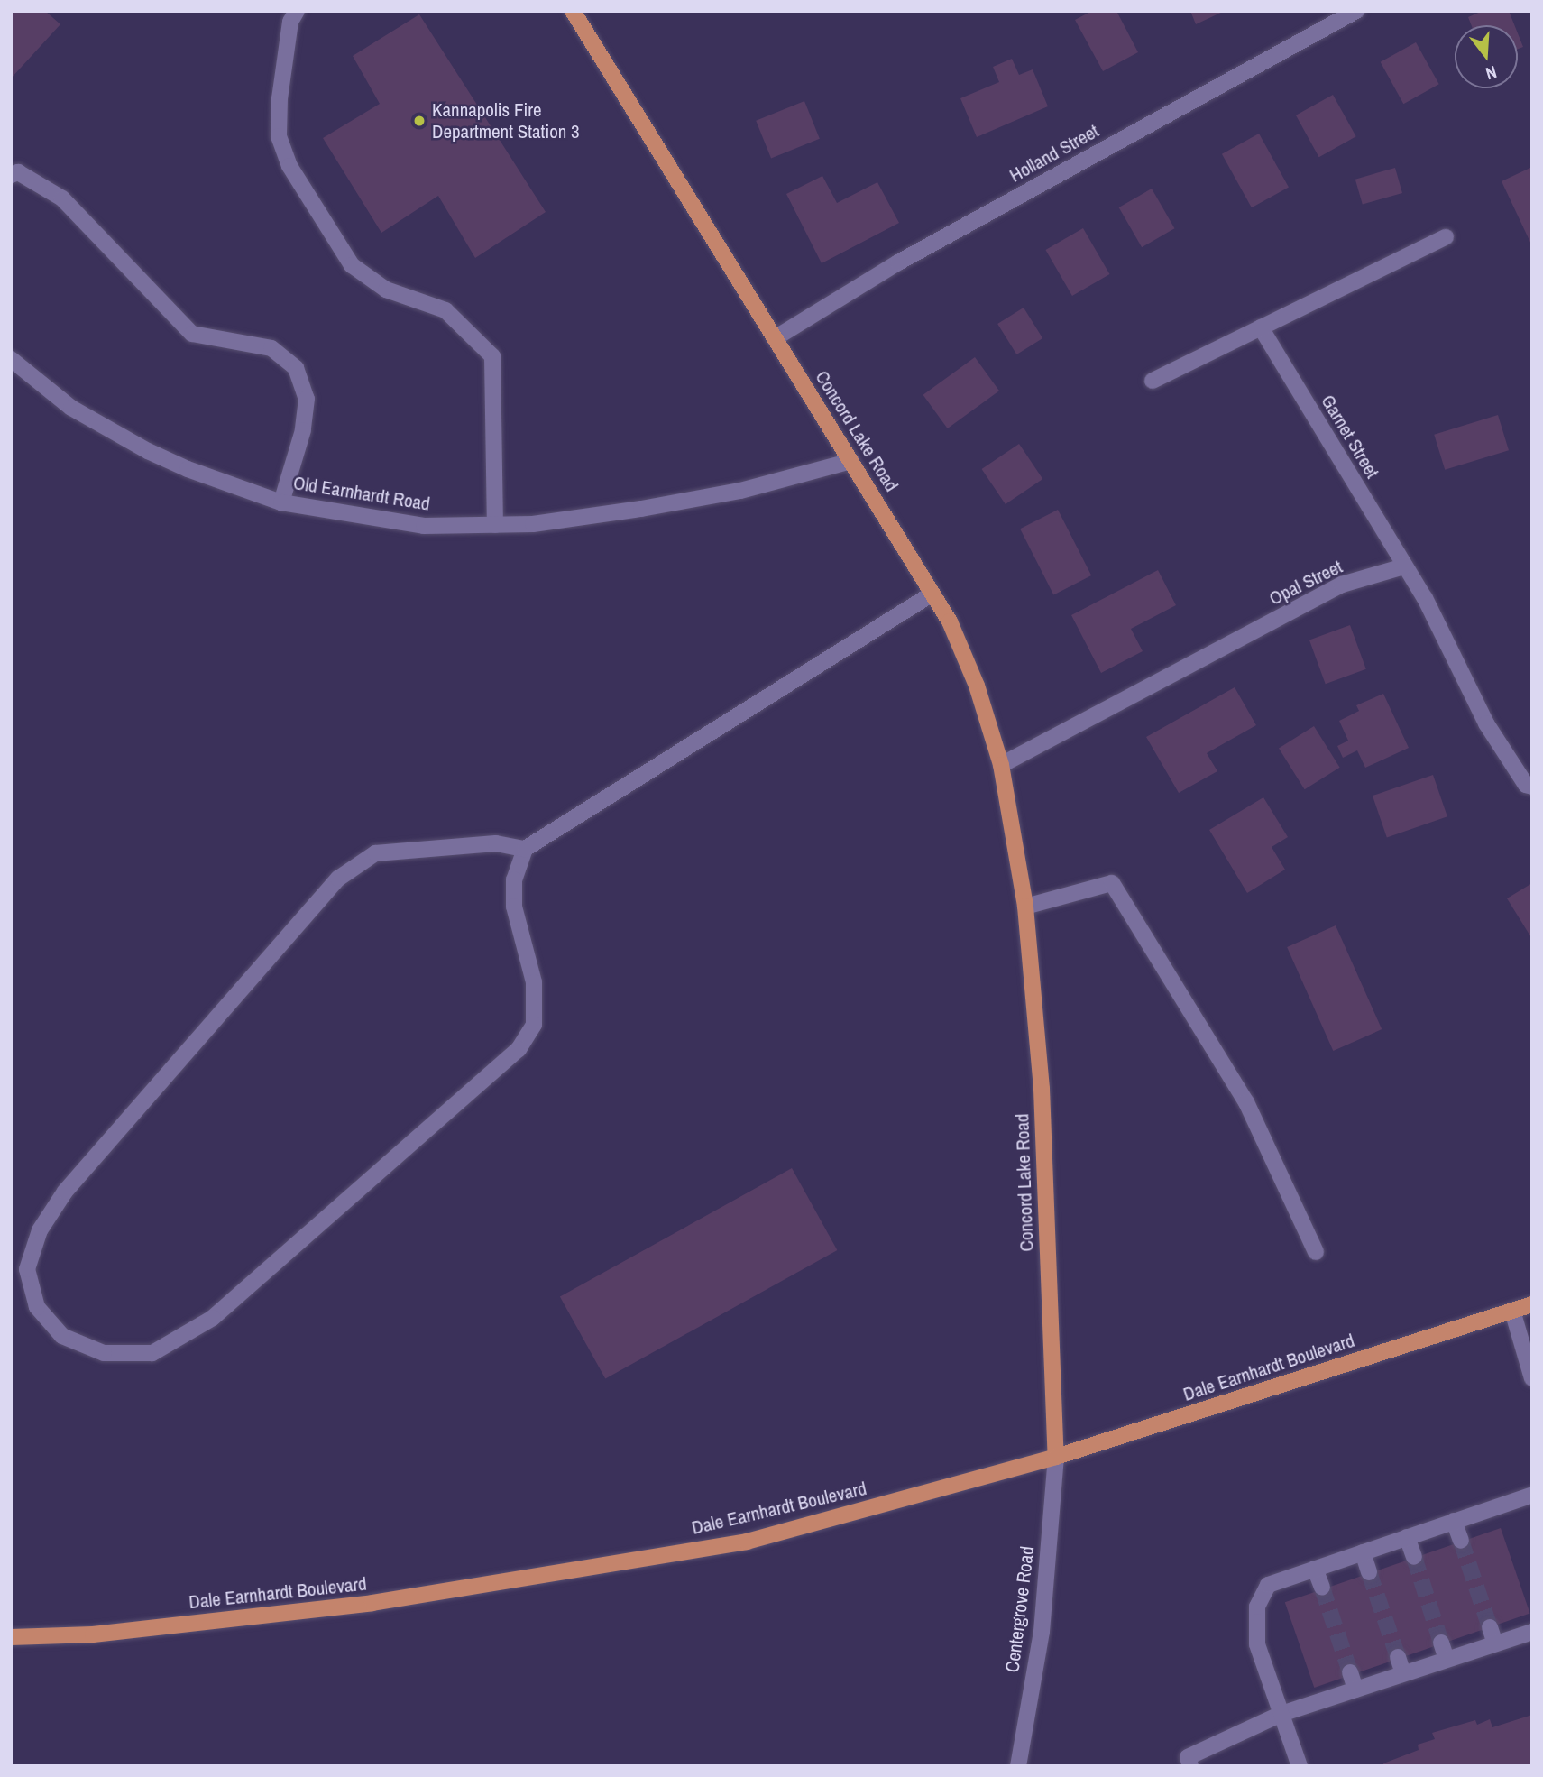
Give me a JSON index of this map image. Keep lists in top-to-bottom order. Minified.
{"streets":{"main road":["Concord Lake Road","Dale Earnhardt Boulevard"],"street":["Holland Street","Garnet Street","Old Earnhardt Road","Opal Street","Centergrove Road"]},"crossings":[["Holland Street","Concord Lake Road"],["Concord Lake Road","Old Earnhardt Road"],["Concord Lake Road","Opal Street"],["Concord Lake Road","Dale Earnhardt Boulevard"],["Concord Lake Road","Centergrove Road"],["Garnet Street","Opal Street"],["Dale Earnhardt Boulevard","Centergrove Road"]],"places":["Kannapolis Fire Department Station 3"],"north":"bottom"}
